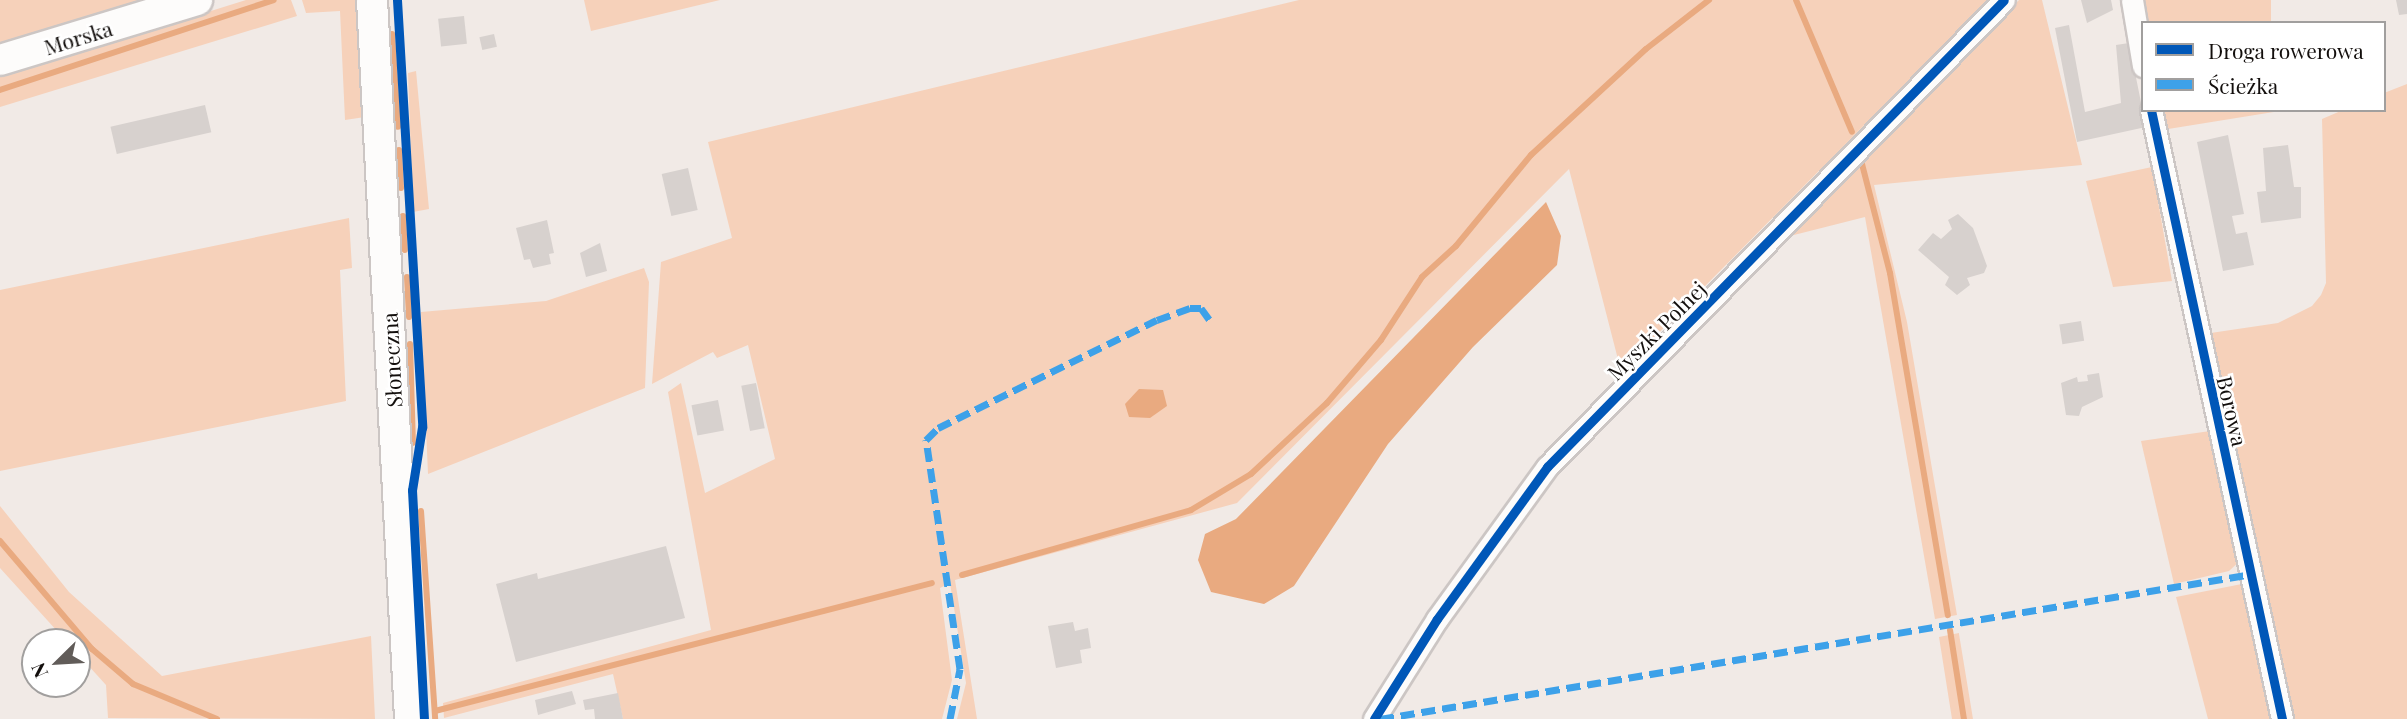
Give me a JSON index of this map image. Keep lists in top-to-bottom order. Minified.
{"streets":{"main road":["Morska","Słoneczna"],"street":["Myszki Polnej","Borowa"]},"legend":["Droga rowerowa","Ścieżka"],"north":"bottom left"}
